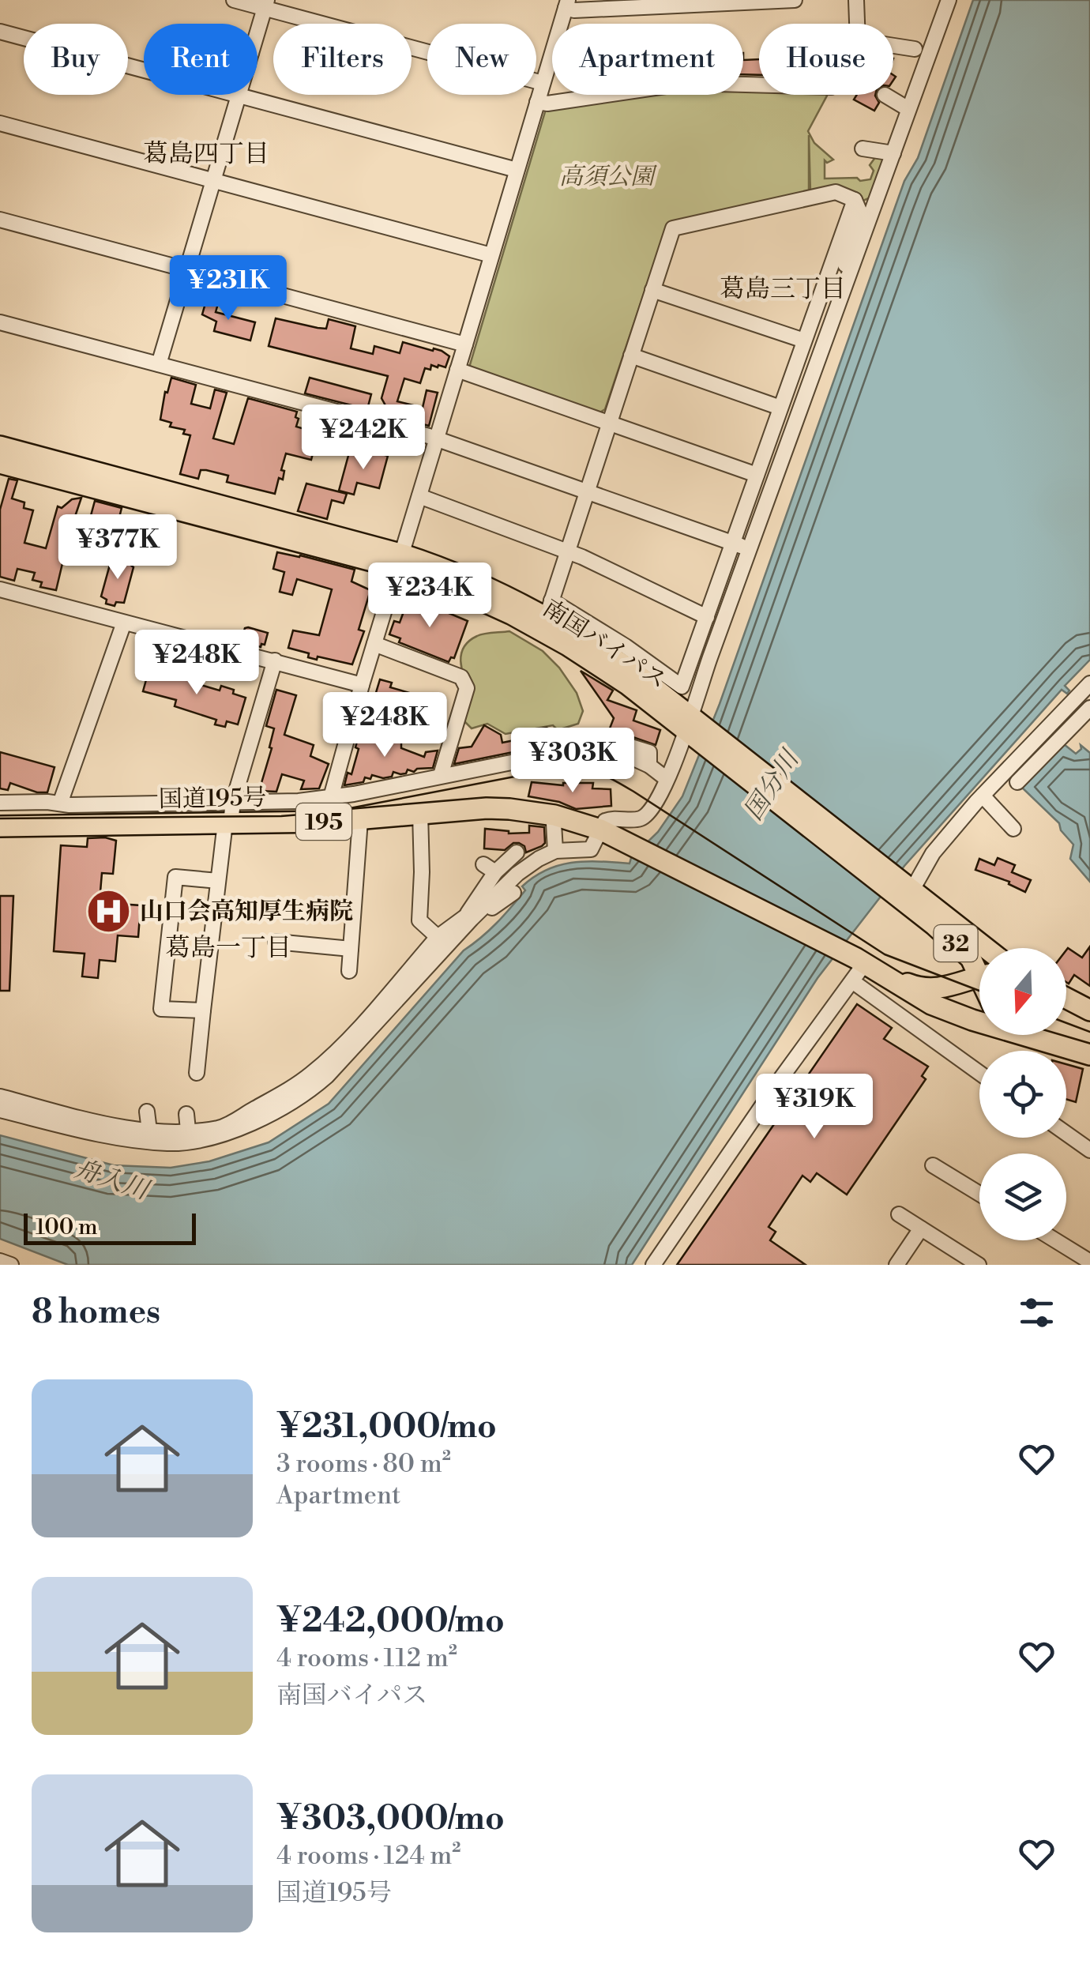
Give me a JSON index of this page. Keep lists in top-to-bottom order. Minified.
{"streets":{"highway":["南国バイパス","国道195号","195","32"]},"districts":["葛島四丁目","葛島三丁目","葛島一丁目"],"water":["国分川","舟入川"],"parks":["高須公園"],"places":{"hospital":["山口会高知厚生病院"]},"scale_bar":"100 m","north":"bottom","page":{"chip":["Buy","Rent","Filters","New","Apartment","House"],"price":["¥231K","¥242K","¥377K","¥234K","¥248K","¥248K","¥303K","¥319K"],"scale":"100 m","heading":"8 homes","list":[{"name":"¥231,000/mo","note":"3 rooms · 80 m² · Apartment"},{"name":"¥242,000/mo","note":"4 rooms · 112 m² · 南国バイパス"},{"name":"¥303,000/mo","note":"4 rooms · 124 m² · 国道195号"}]}}
